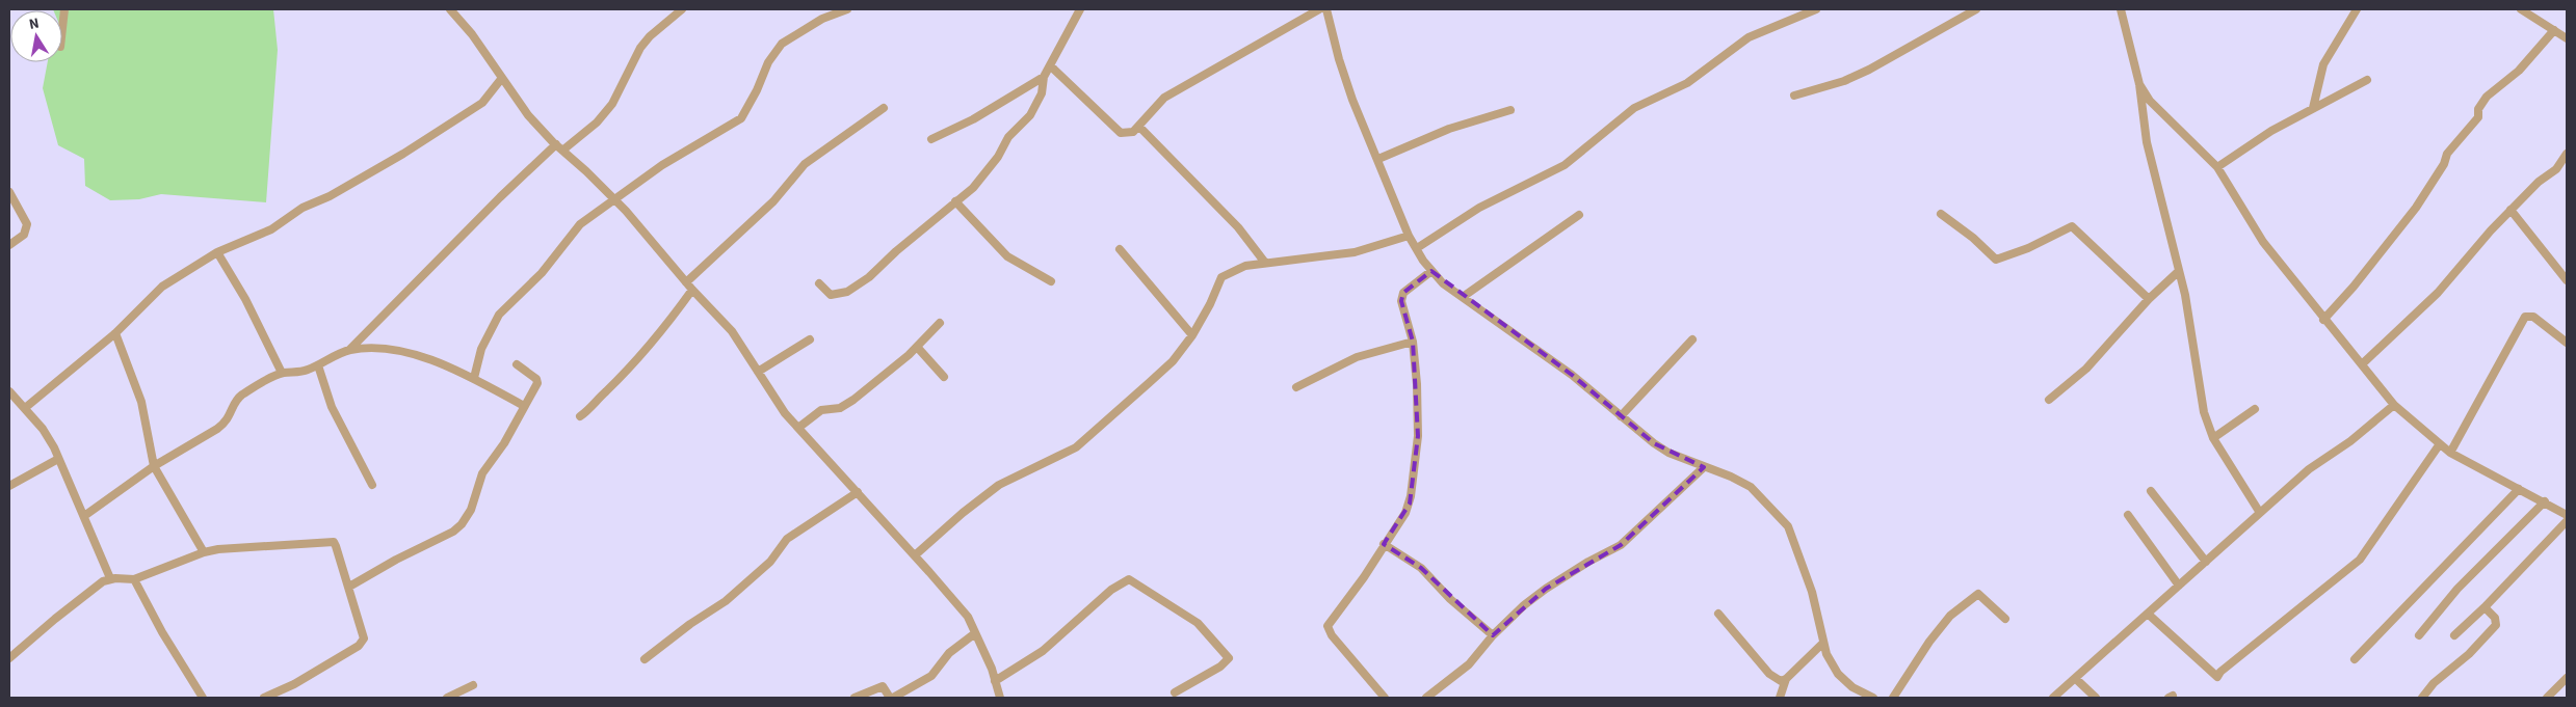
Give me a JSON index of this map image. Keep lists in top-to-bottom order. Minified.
{"north":"top"}
